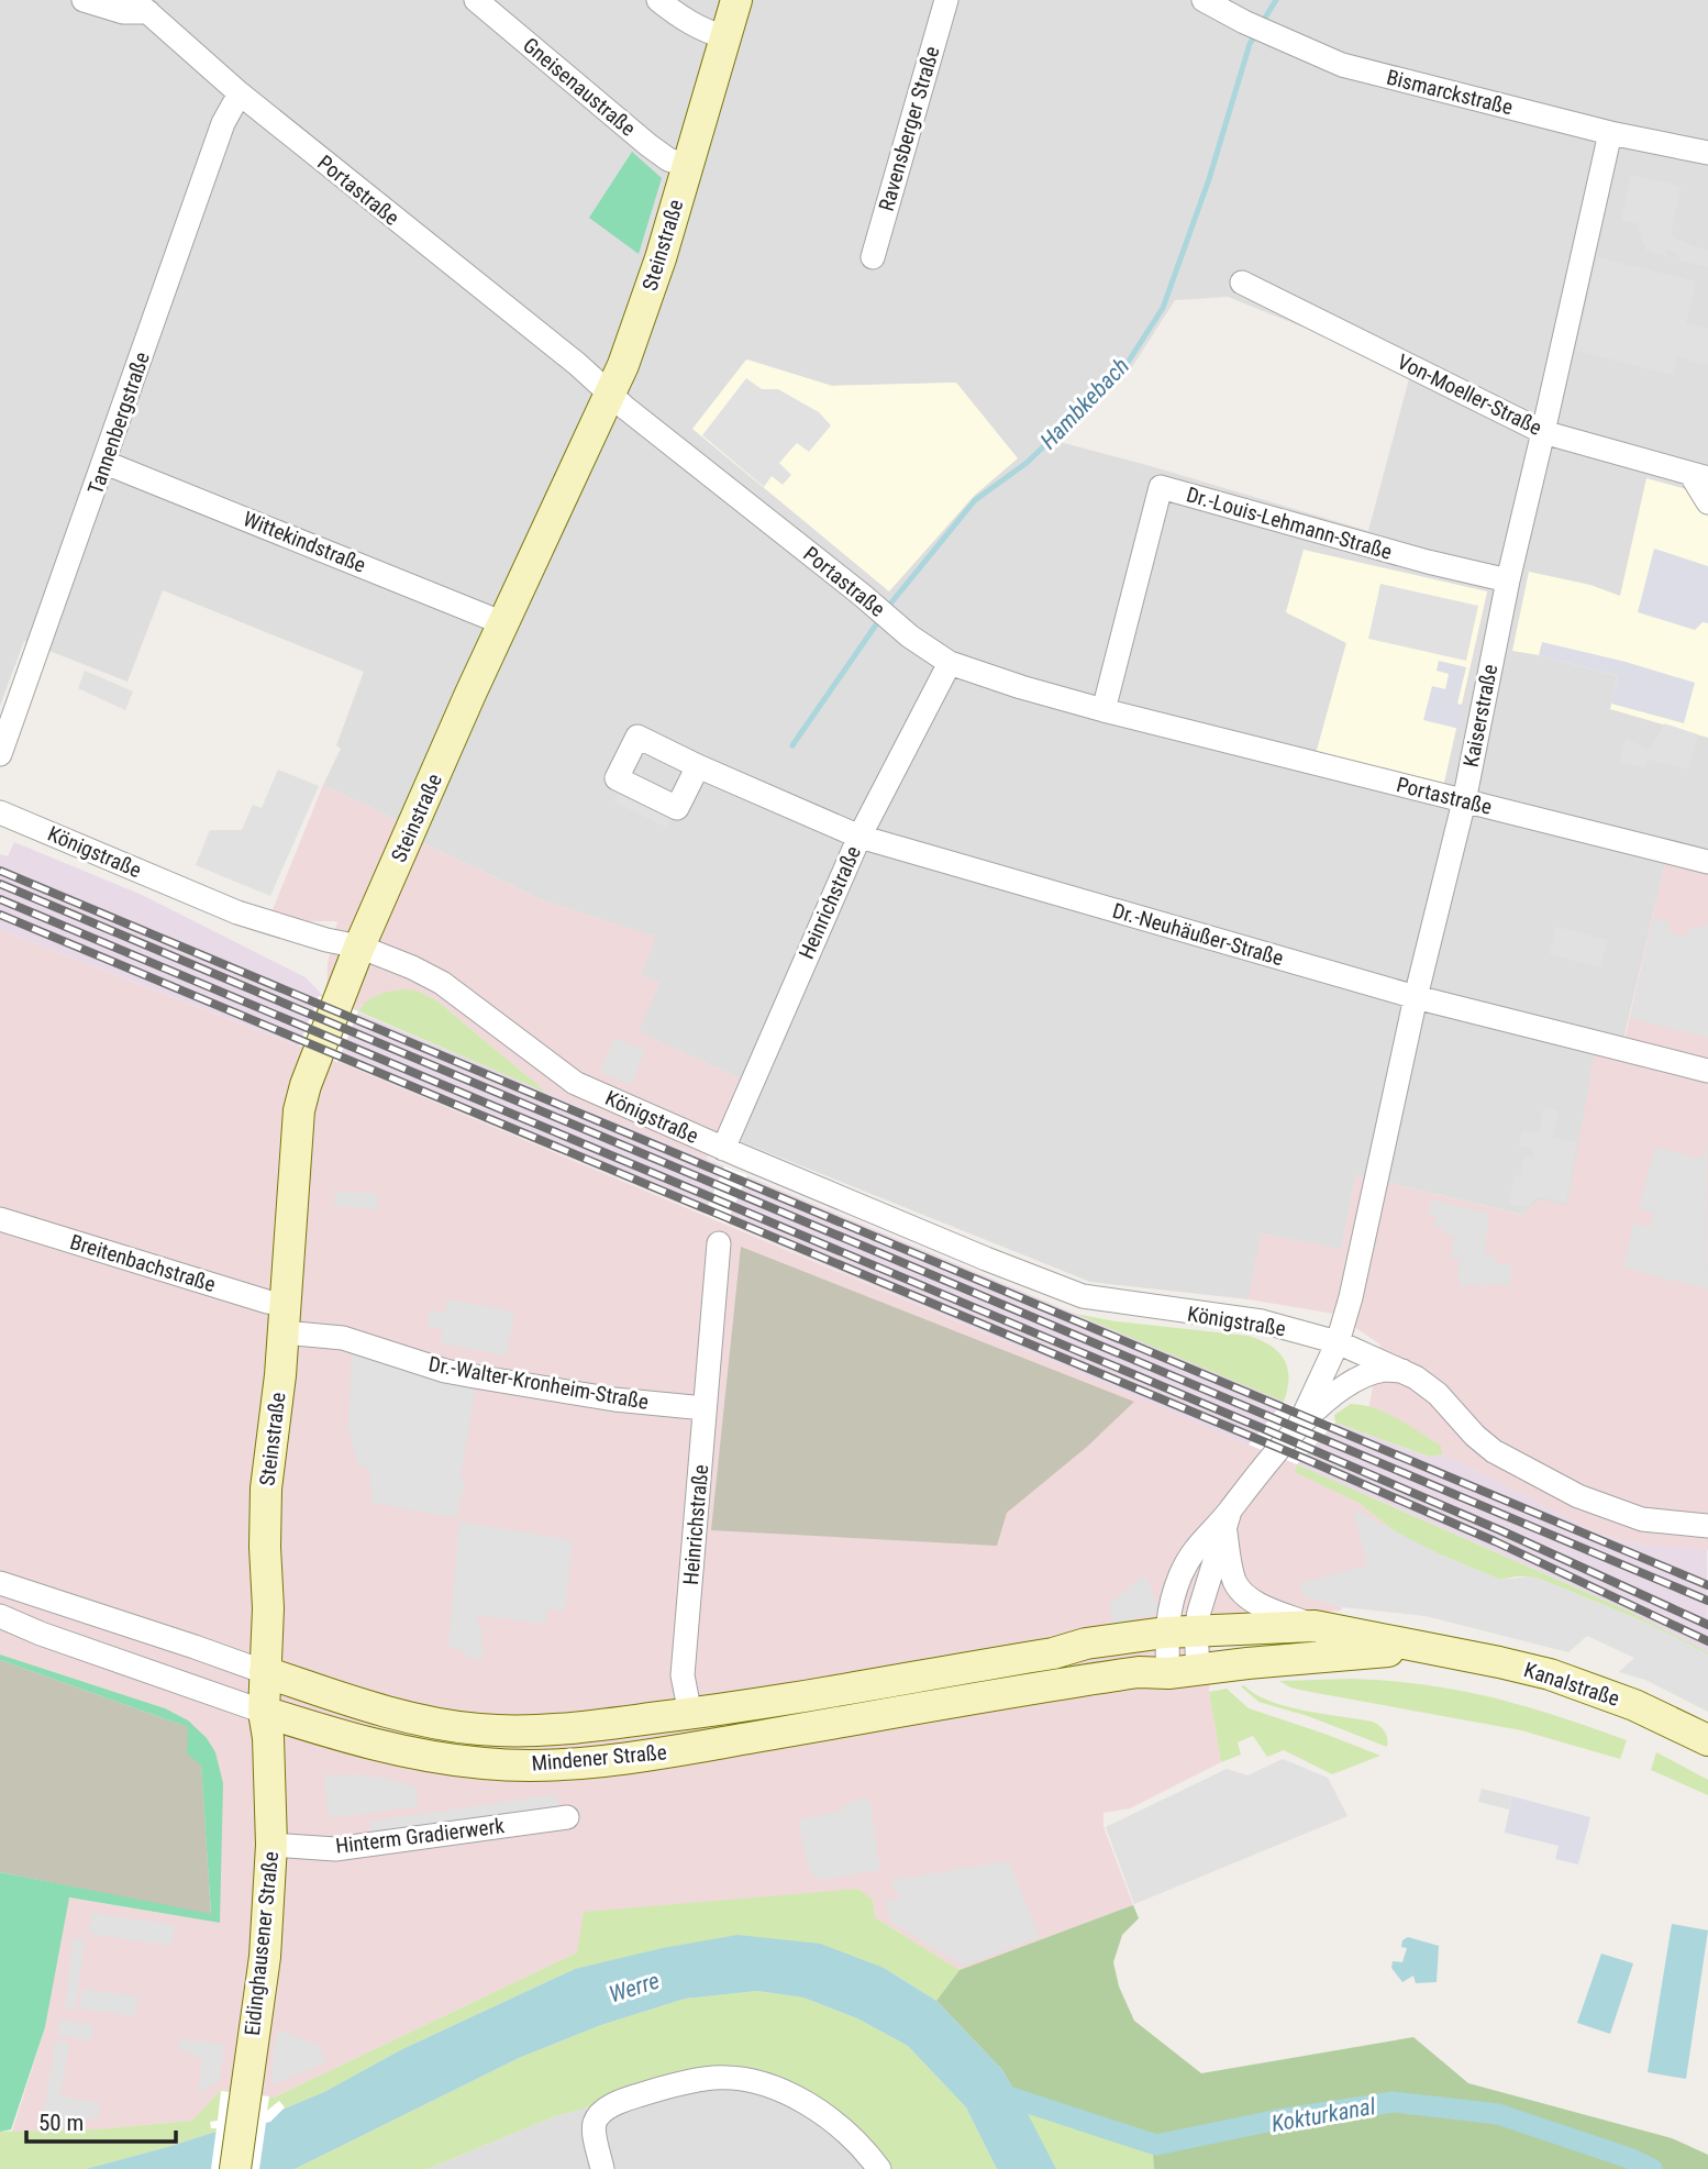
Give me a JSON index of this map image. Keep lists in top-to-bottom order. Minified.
{"streets":{"main road":["Steinstraße","Kanalstraße","Mindener Straße","Eidinghausener Straße"],"street":["Gneisenaustraße","Bismarckstraße","Ravensberger Straße","Portastraße","Von-Moeller-Straße","Tannenbergstraße","Dr.-Louis-Lehmann-Straße","Wittekindstraße","Kaiserstraße","Königstraße","Heinrichstraße","Dr.-Neuhäußer-Straße","Breitenbachstraße","Dr.-Walter-Kronheim-Straße","Hinterm Gradierwerk"]},"crossings":[["Gneisenaustraße","Steinstraße"],["Bismarckstraße","Kaiserstraße"],["Portastraße","Steinstraße"],["Portastraße","Tannenbergstraße"],["Portastraße","Dr.-Louis-Lehmann-Straße"],["Portastraße","Kaiserstraße"],["Portastraße","Heinrichstraße"],["Steinstraße","Wittekindstraße"],["Steinstraße","Königstraße"],["Steinstraße","Breitenbachstraße"],["Steinstraße","Dr.-Walter-Kronheim-Straße"],["Steinstraße","Mindener Straße"],["Steinstraße","Eidinghausener Straße"],["Von-Moeller-Straße","Kaiserstraße"],["Tannenbergstraße","Wittekindstraße"],["Dr.-Louis-Lehmann-Straße","Kaiserstraße"],["Kaiserstraße","Königstraße"],["Kaiserstraße","Dr.-Neuhäußer-Straße"],["Königstraße","Heinrichstraße"],["Heinrichstraße","Dr.-Neuhäußer-Straße"],["Heinrichstraße","Dr.-Walter-Kronheim-Straße"],["Heinrichstraße","Mindener Straße"],["Breitenbachstraße","Dr.-Walter-Kronheim-Straße"],["Kanalstraße","Mindener Straße"],["Mindener Straße","Eidinghausener Straße"],["Hinterm Gradierwerk","Eidinghausener Straße"]],"water":["Hambkebach","Werre","Kokturkanal"],"scale_bar":"50 m"}
